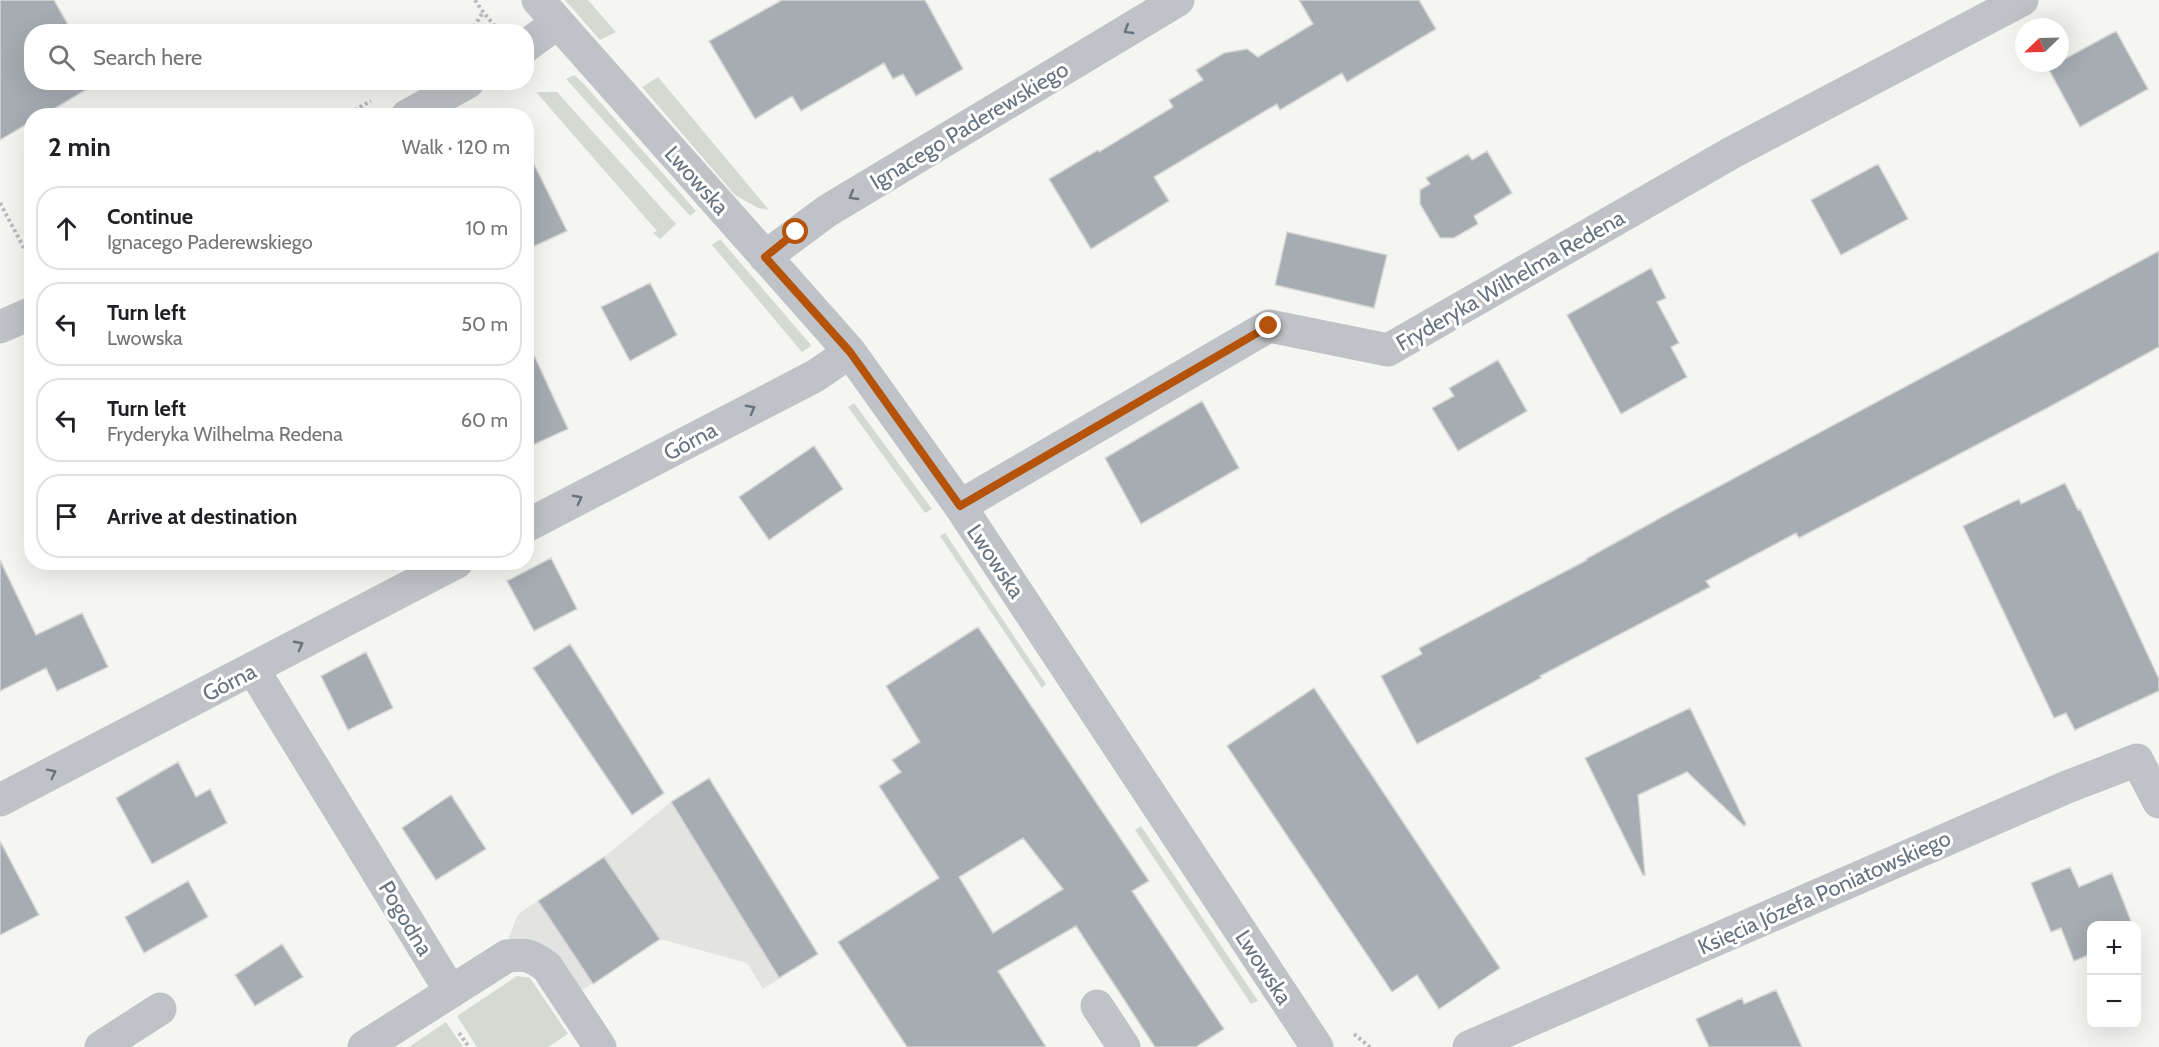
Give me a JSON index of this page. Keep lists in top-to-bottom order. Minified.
{"streets":{"street":["Ignacego Paderewskiego","Lwowska","Fryderyka Wilhelma Redena","Górna","Księcia Józefa Poniatowskiego","Pogodna"]},"crossings":[["Ignacego Paderewskiego","Lwowska"],["Lwowska","Fryderyka Wilhelma Redena"],["Lwowska","Górna"],["Górna","Pogodna"]],"one_way":["Ignacego Paderewskiego","Górna"],"north":"bottom left","page":{"search":"Search here","heading":["2 min","Walk · 120 m"],"list":[["Continue","Ignacego Paderewskiego","10 m"],["Turn left","Lwowska","50 m"],["Turn left","Fryderyka Wilhelma Redena","60 m"],"Arrive at destination"],"map_buttons":["+","−"]}}
